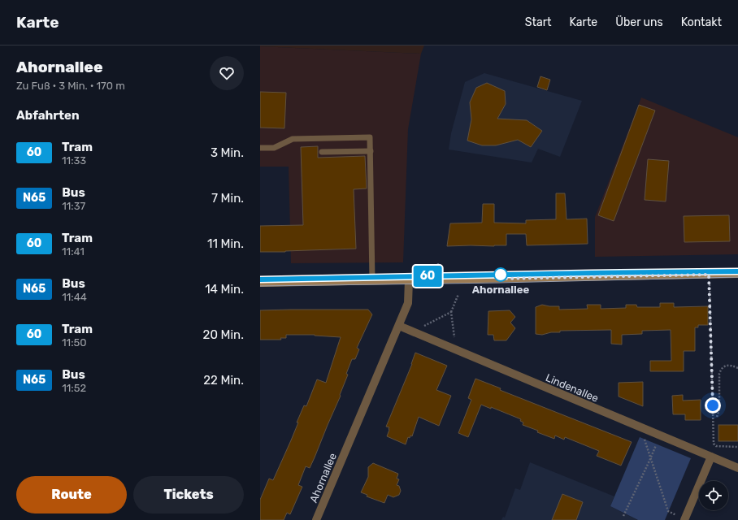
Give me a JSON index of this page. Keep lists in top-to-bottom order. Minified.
{"streets":{"street":["Lindenallee","Ahornallee"]},"crossings":[["Lindenallee","Ahornallee"]],"places":["Ahornallee"],"lines":["tram line 60"],"page":{"header":"Karte","nav":["Start","Karte","Über uns","Kontakt"],"heading":[["Ahornallee","Zu Fuß · 3 Min. · 170 m"],"Abfahrten"],"on_map":"60","list":[{"mark":"60","name":"Tram","note":"11:33","value":"3 Min."},{"mark":"N65","name":"Bus","note":"11:37","value":"7 Min."},{"mark":"60","name":"Tram","note":"11:41","value":"11 Min."},{"mark":"N65","name":"Bus","note":"11:44","value":"14 Min."},{"mark":"60","name":"Tram","note":"11:50","value":"20 Min."},{"mark":"N65","name":"Bus","note":"11:52","value":"22 Min."}],"buttons":["Route","Tickets"]}}
